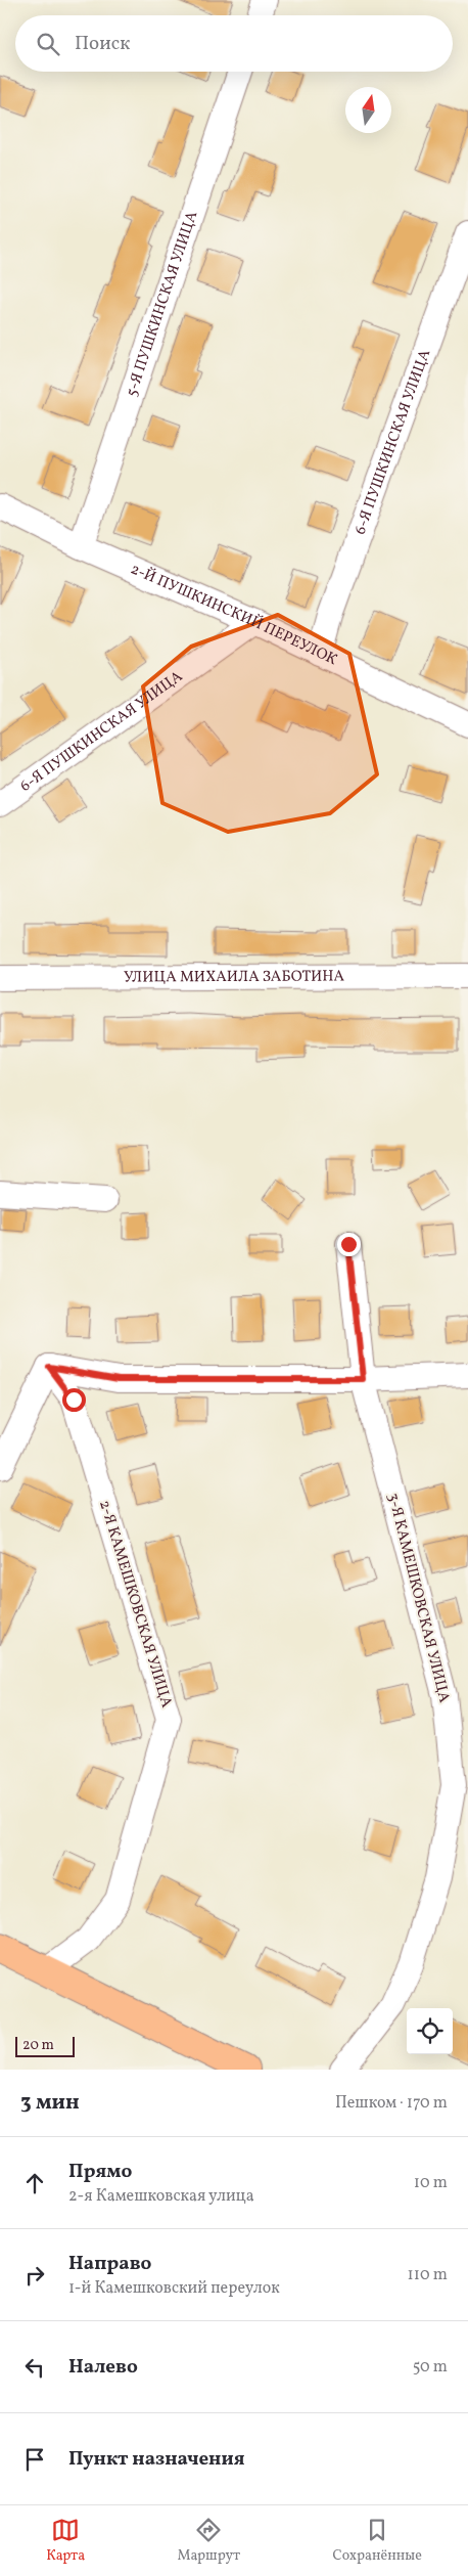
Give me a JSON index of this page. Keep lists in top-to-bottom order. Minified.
{"streets":{"street":["5-Я ПУШКИНСКАЯ УЛИЦА","6-Я ПУШКИНСКАЯ УЛИЦА","2-Й ПУШКИНСКИЙ ПЕРЕУЛОК","УЛИЦА МИХАИЛА ЗАБОТИНА","3-Я КАМЕШКОВСКАЯ УЛИЦА","2-Я КАМЕШКОВСКАЯ УЛИЦА"]},"crossings":[["5-Я ПУШКИНСКАЯ УЛИЦА","2-Й ПУШКИНСКИЙ ПЕРЕУЛОК"],["6-Я ПУШКИНСКАЯ УЛИЦА","2-Й ПУШКИНСКИЙ ПЕРЕУЛОК"]],"scale_bar":"20 m","north":"top","page":{"search":"Поиск","scale":"20 m","heading":["3 мин","Пешком · 170 m"],"list":[["Прямо","2-я Камешковская улица","10 m"],["Направо","1-й Камешковский переулок","110 m"],["Налево","50 m"],"Пункт назначения"],"nav":["Карта","Маршрут","Сохранённые"]}}
